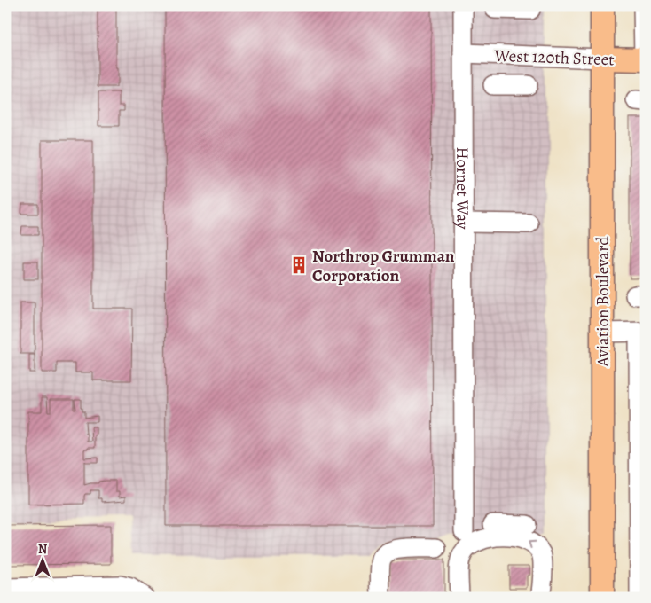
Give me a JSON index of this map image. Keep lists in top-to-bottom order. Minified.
{"streets":{"main road":["West 120th Street","Aviation Boulevard"],"street":["Hornet Way"]},"crossings":[["West 120th Street","Hornet Way"],["West 120th Street","Aviation Boulevard"]],"places":{"building":["Northrop Grumman Corporation"]},"north":"top"}
